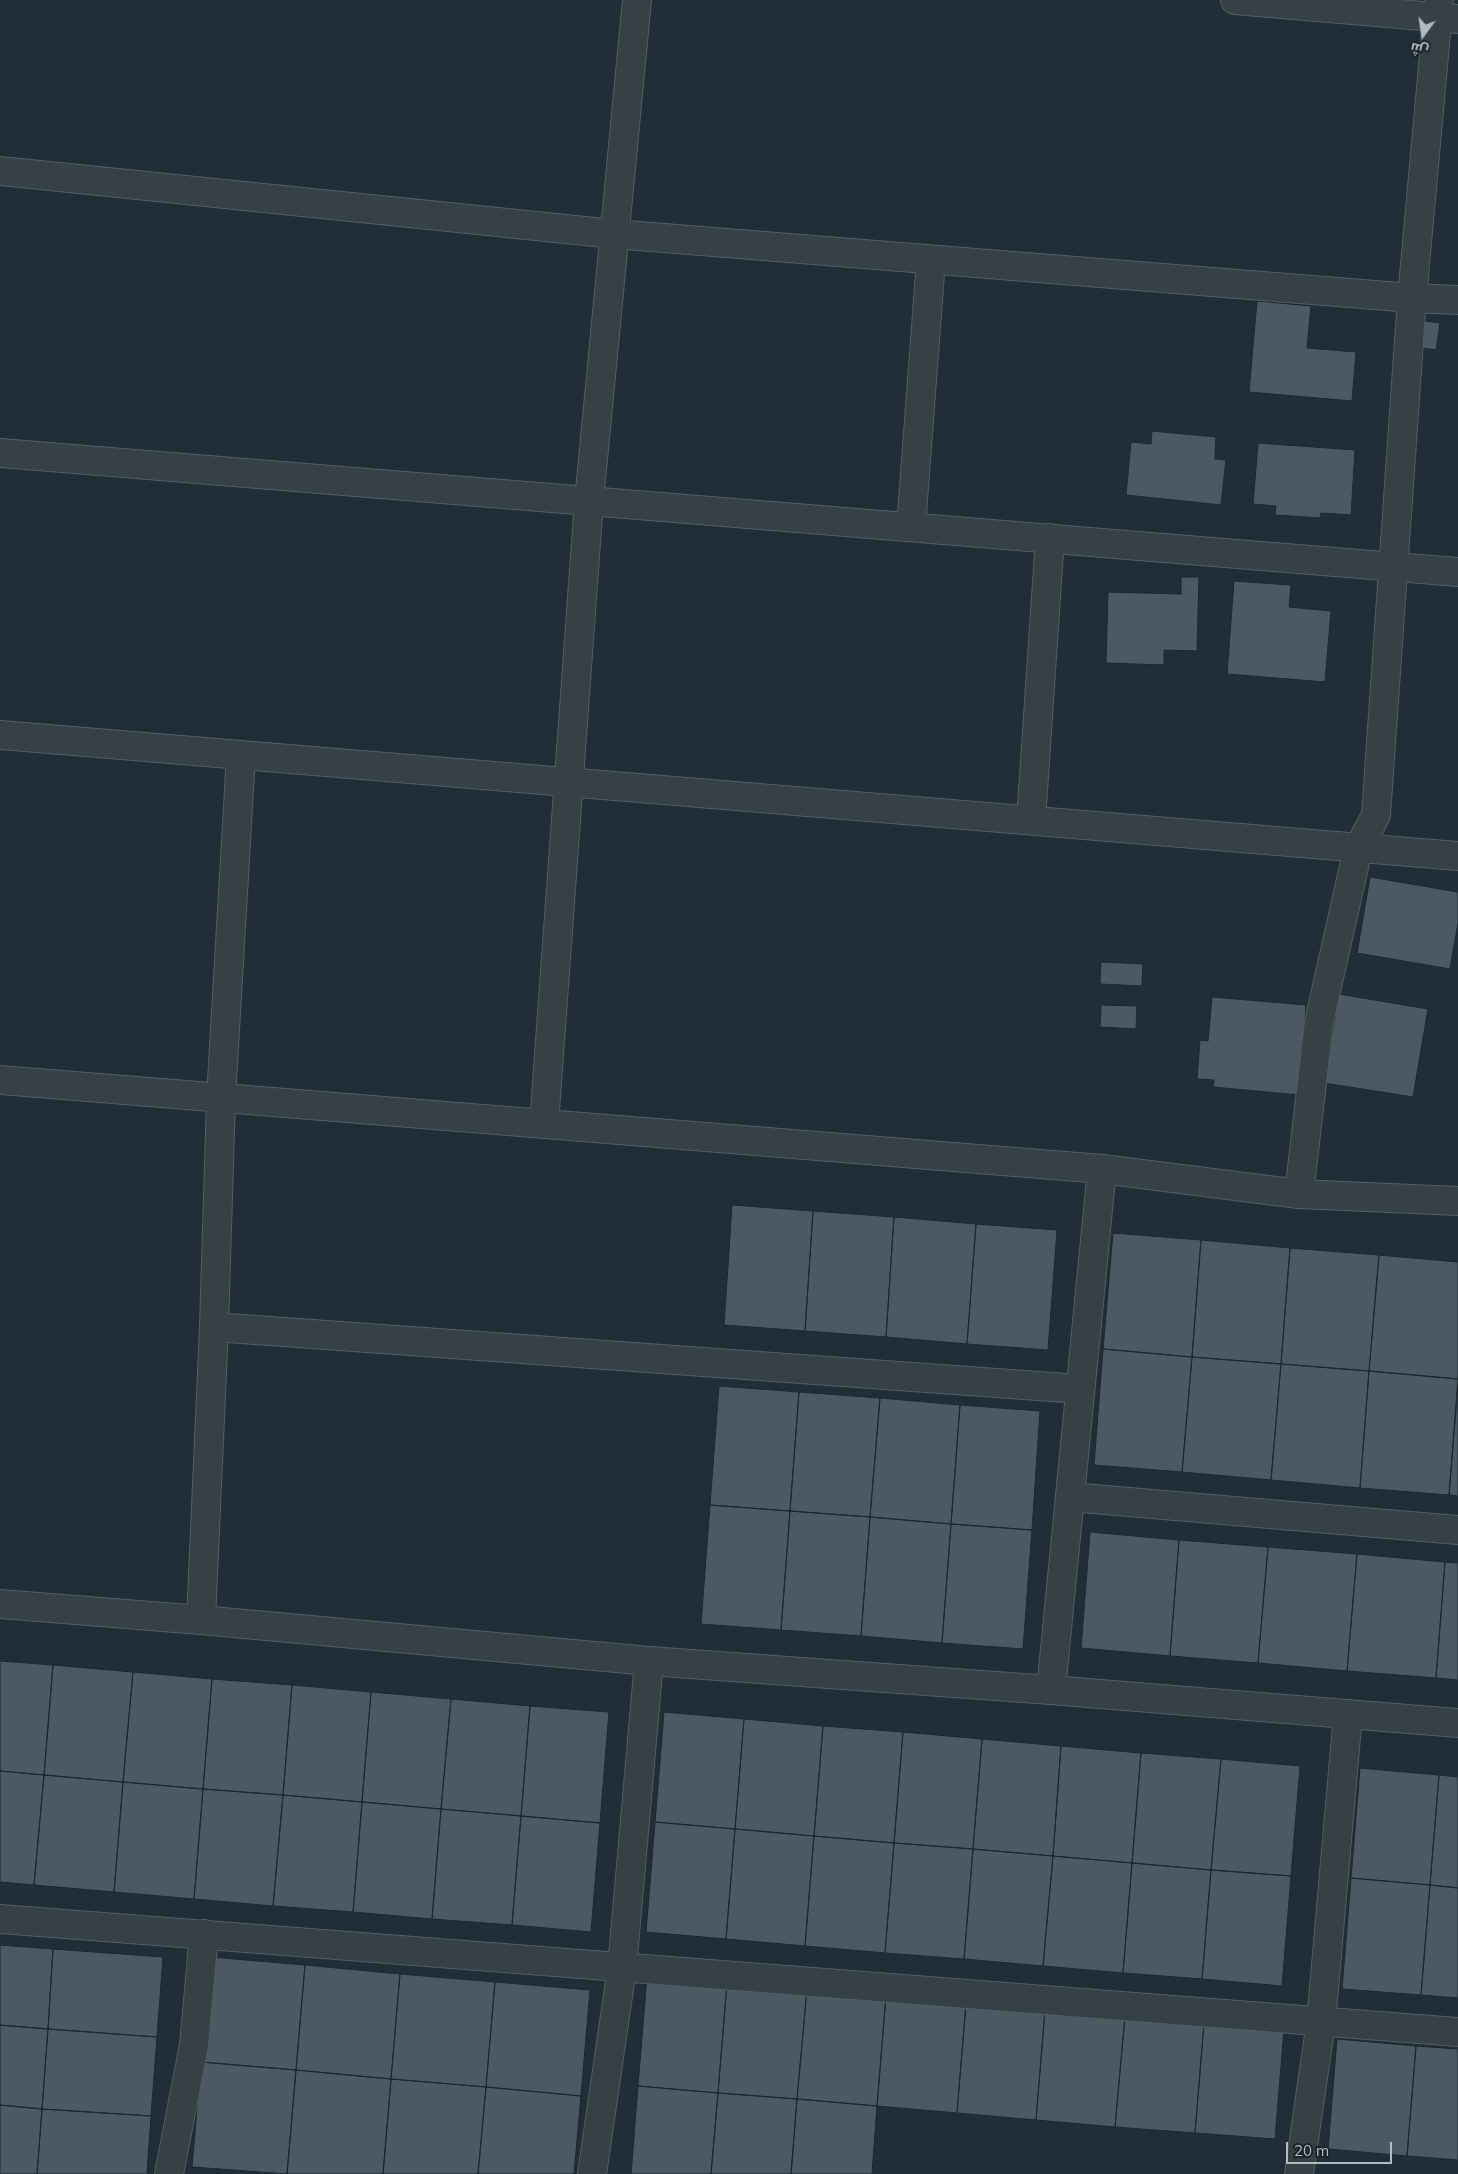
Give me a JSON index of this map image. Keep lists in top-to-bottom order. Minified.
{"scale_bar":"20 m","north":"bottom"}
